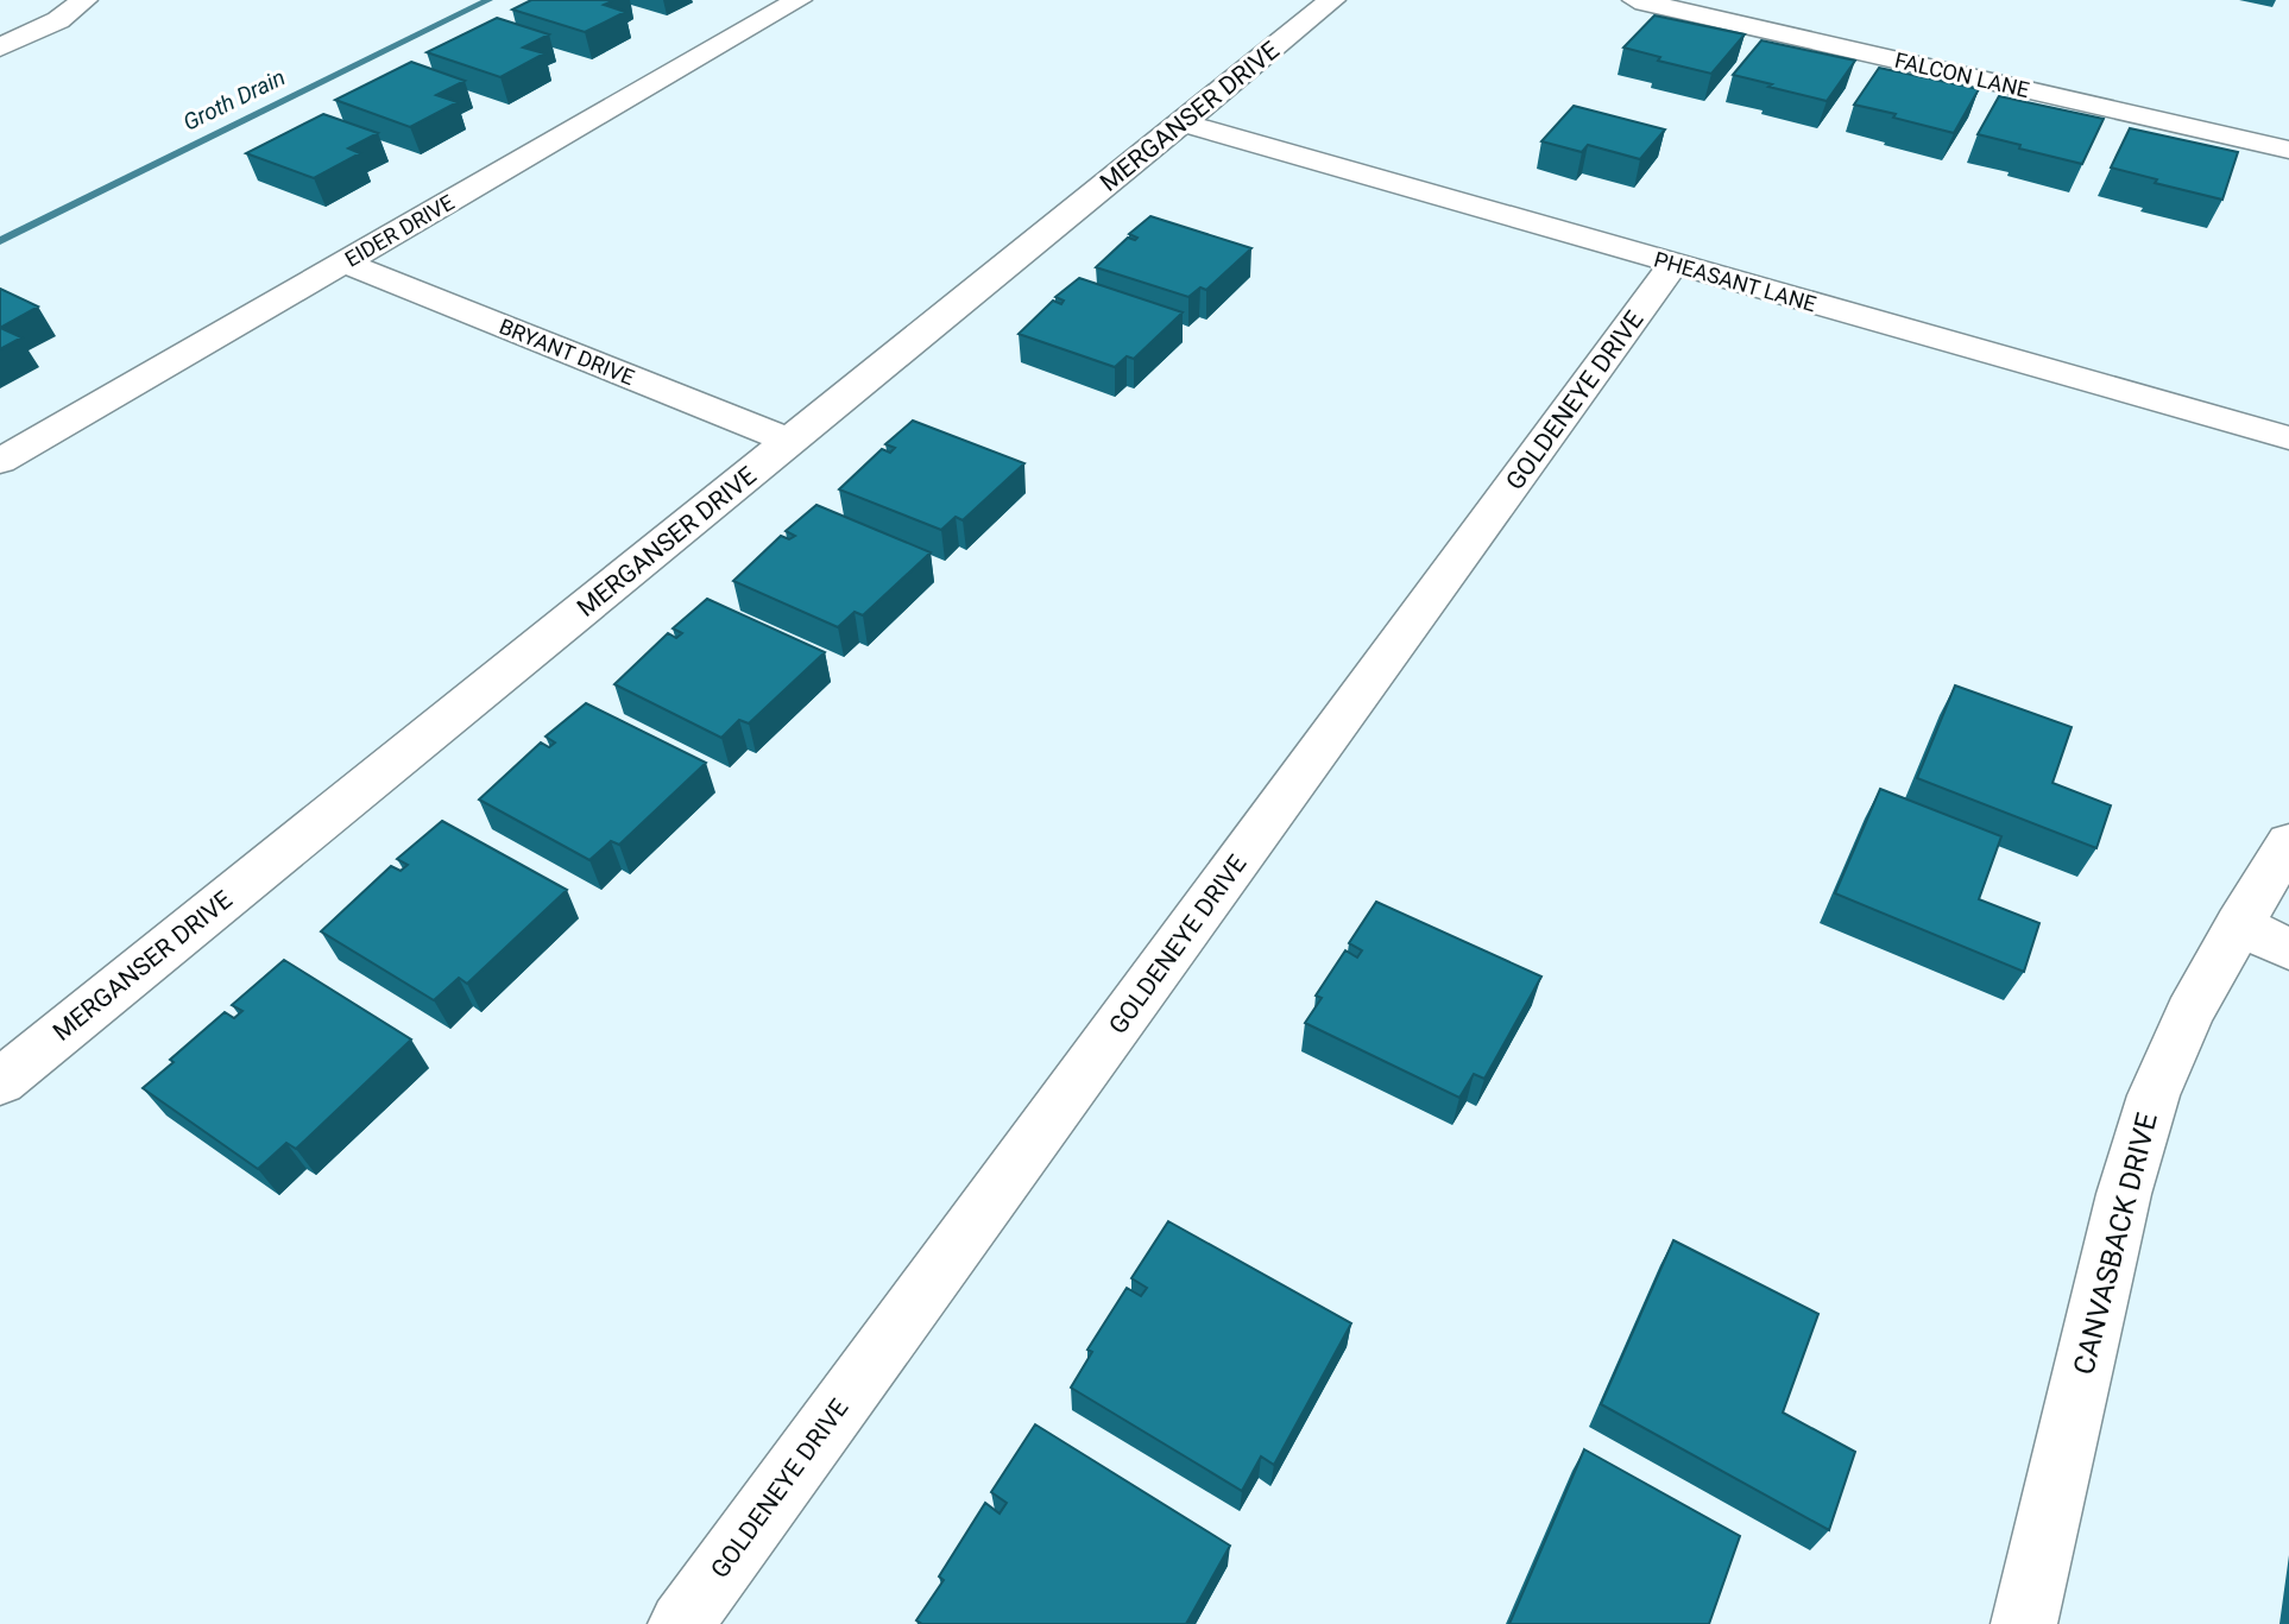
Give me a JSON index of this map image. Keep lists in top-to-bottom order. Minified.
{"streets":{"street":["FALCON LANE","MERGANSER DRIVE","EIDER DRIVE","PHEASANT LANE","BRYANT DRIVE","GOLDENEYE DRIVE","CANVASBACK DRIVE"]},"crossings":[["MERGANSER DRIVE","PHEASANT LANE"],["MERGANSER DRIVE","BRYANT DRIVE"],["EIDER DRIVE","BRYANT DRIVE"],["PHEASANT LANE","GOLDENEYE DRIVE"]],"water":["Groth Drain"]}
